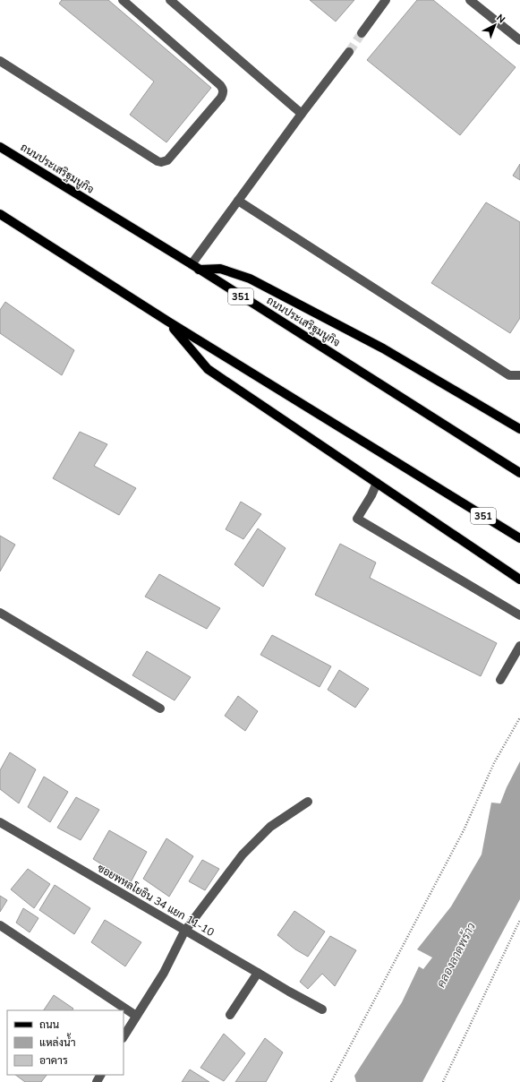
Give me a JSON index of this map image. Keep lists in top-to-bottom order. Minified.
{"streets":{"main road":["ถนนประเสริฐมนูกิจ","351"],"street":["ซอยพหลโยธิน 34 แยก 11-10"]},"water":["คลองลาดพร้าว"],"legend":["ถนน","แหล่งน้ำ","อาคาร"],"north":"top right"}
